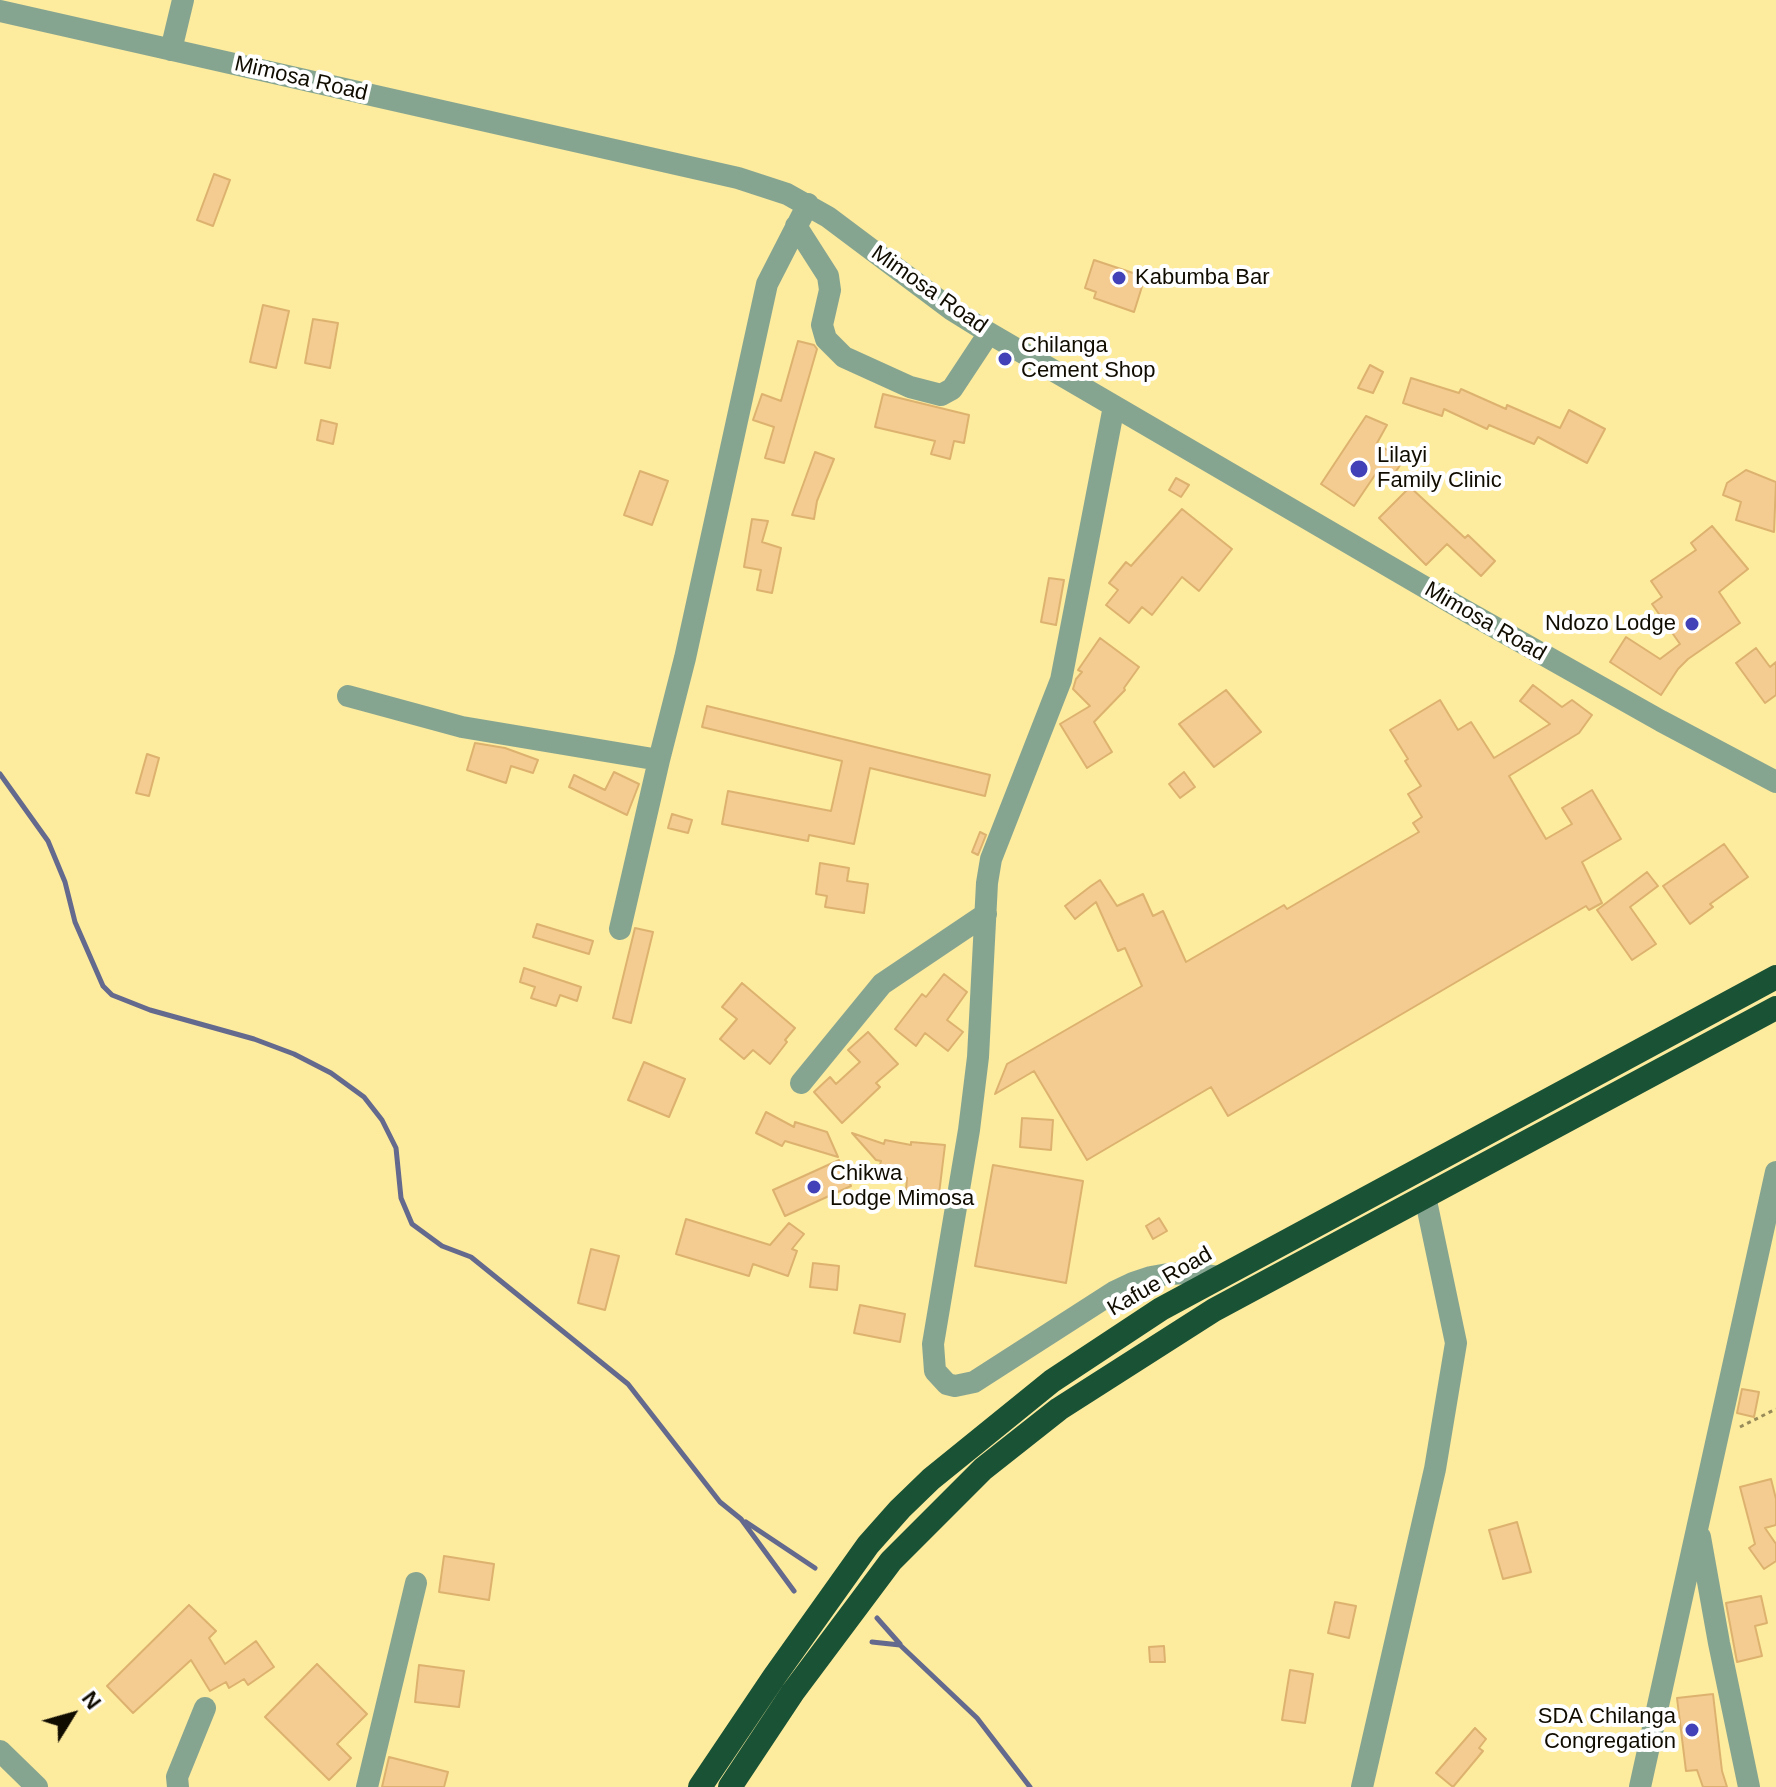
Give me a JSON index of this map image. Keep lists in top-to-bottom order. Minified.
{"streets":{"highway":["Kafue Road"],"street":["Mimosa Road"]},"places":["Kabumba Bar","Chilanga Cement Shop","Lilayi Family Clinic","Ndozo Lodge","Chikwa Lodge Mimosa","SDA Chilanga Congregation"],"north":"top right"}
